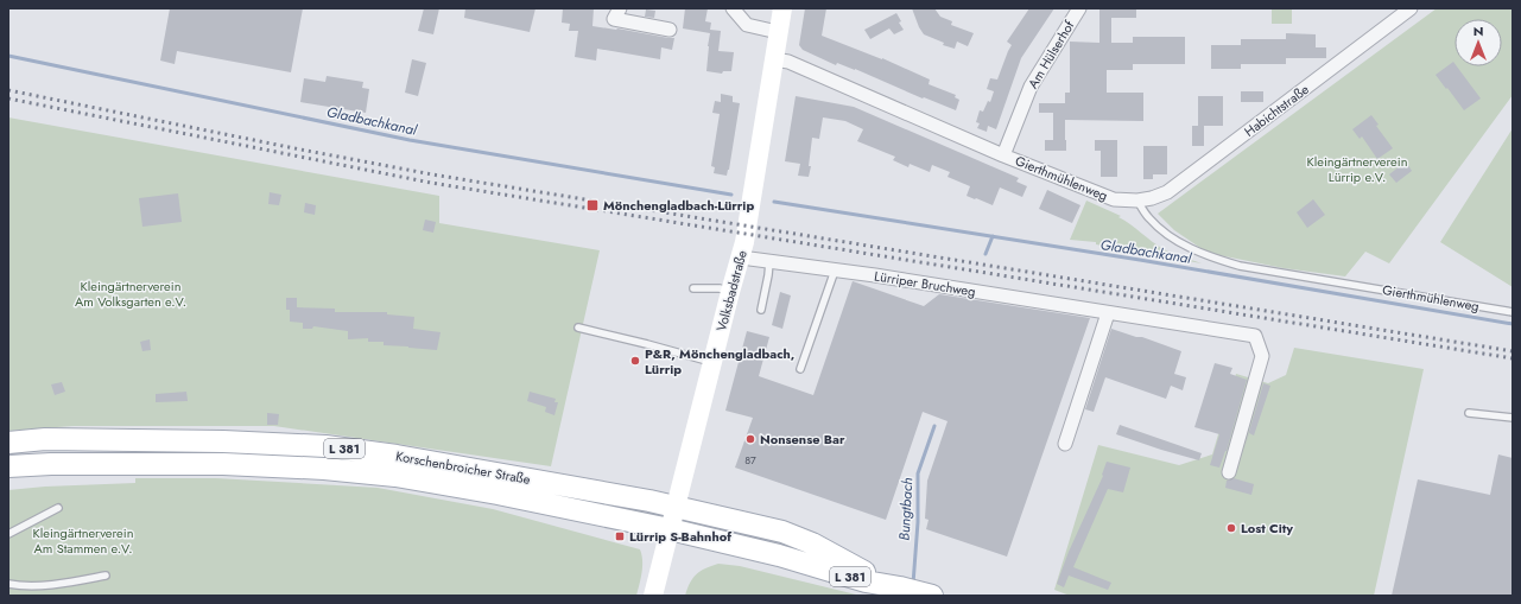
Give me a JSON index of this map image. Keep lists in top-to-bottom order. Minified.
{"streets":{"main road":["Volksbadstraße","L 381","Korschenbroicher Straße"],"street":["Am Hülserhof","Habichtstraße","Gierthmühlenweg","Lürriper Bruchweg"]},"crossings":[["Am Hülserhof","Gierthmühlenweg"],["Habichtstraße","Gierthmühlenweg"],["Gierthmühlenweg","Volksbadstraße"],["Lürriper Bruchweg","Volksbadstraße"],["Volksbadstraße","Korschenbroicher Straße"]],"water":["Gladbachkanal","Bungtbach"],"parks":["Kleingärtnerverein Lürrip e.V.","Kleingärtnerverein Am Volksgarten e.V.","Kleingärtnerverein Am Stammen e.V."],"places":{"transit":["Mönchengladbach-Lürrip","Lürrip S-Bahnhof"],"other":["P&R, Mönchengladbach, Lürrip","Nonsense Bar","Lost City"]},"house_numbers":["87"],"north":"top"}
